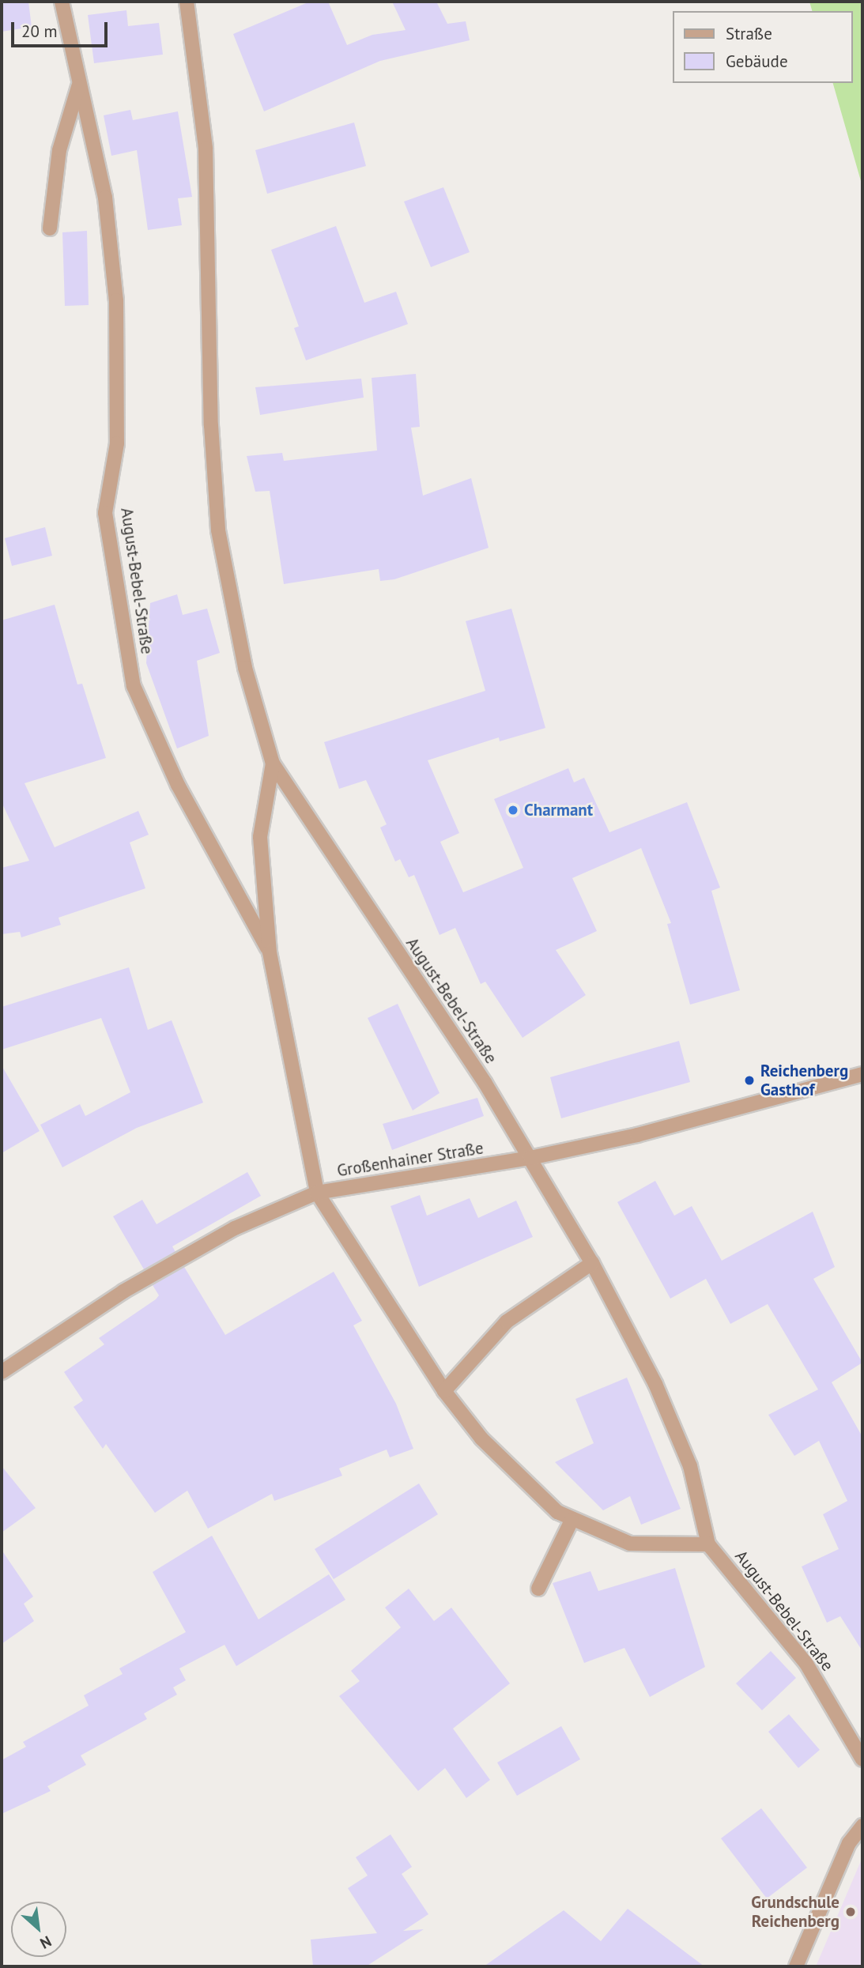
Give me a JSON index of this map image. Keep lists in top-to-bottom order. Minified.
{"streets":{"street":["August-Bebel-Straße","Großenhainer Straße"]},"crossings":[["August-Bebel-Straße","Großenhainer Straße"]],"places":["Charmant","Reichenberg Gasthof","Grundschule Reichenberg"],"legend":["Straße","Gebäude"],"scale_bar":"20 m","north":"bottom right"}
